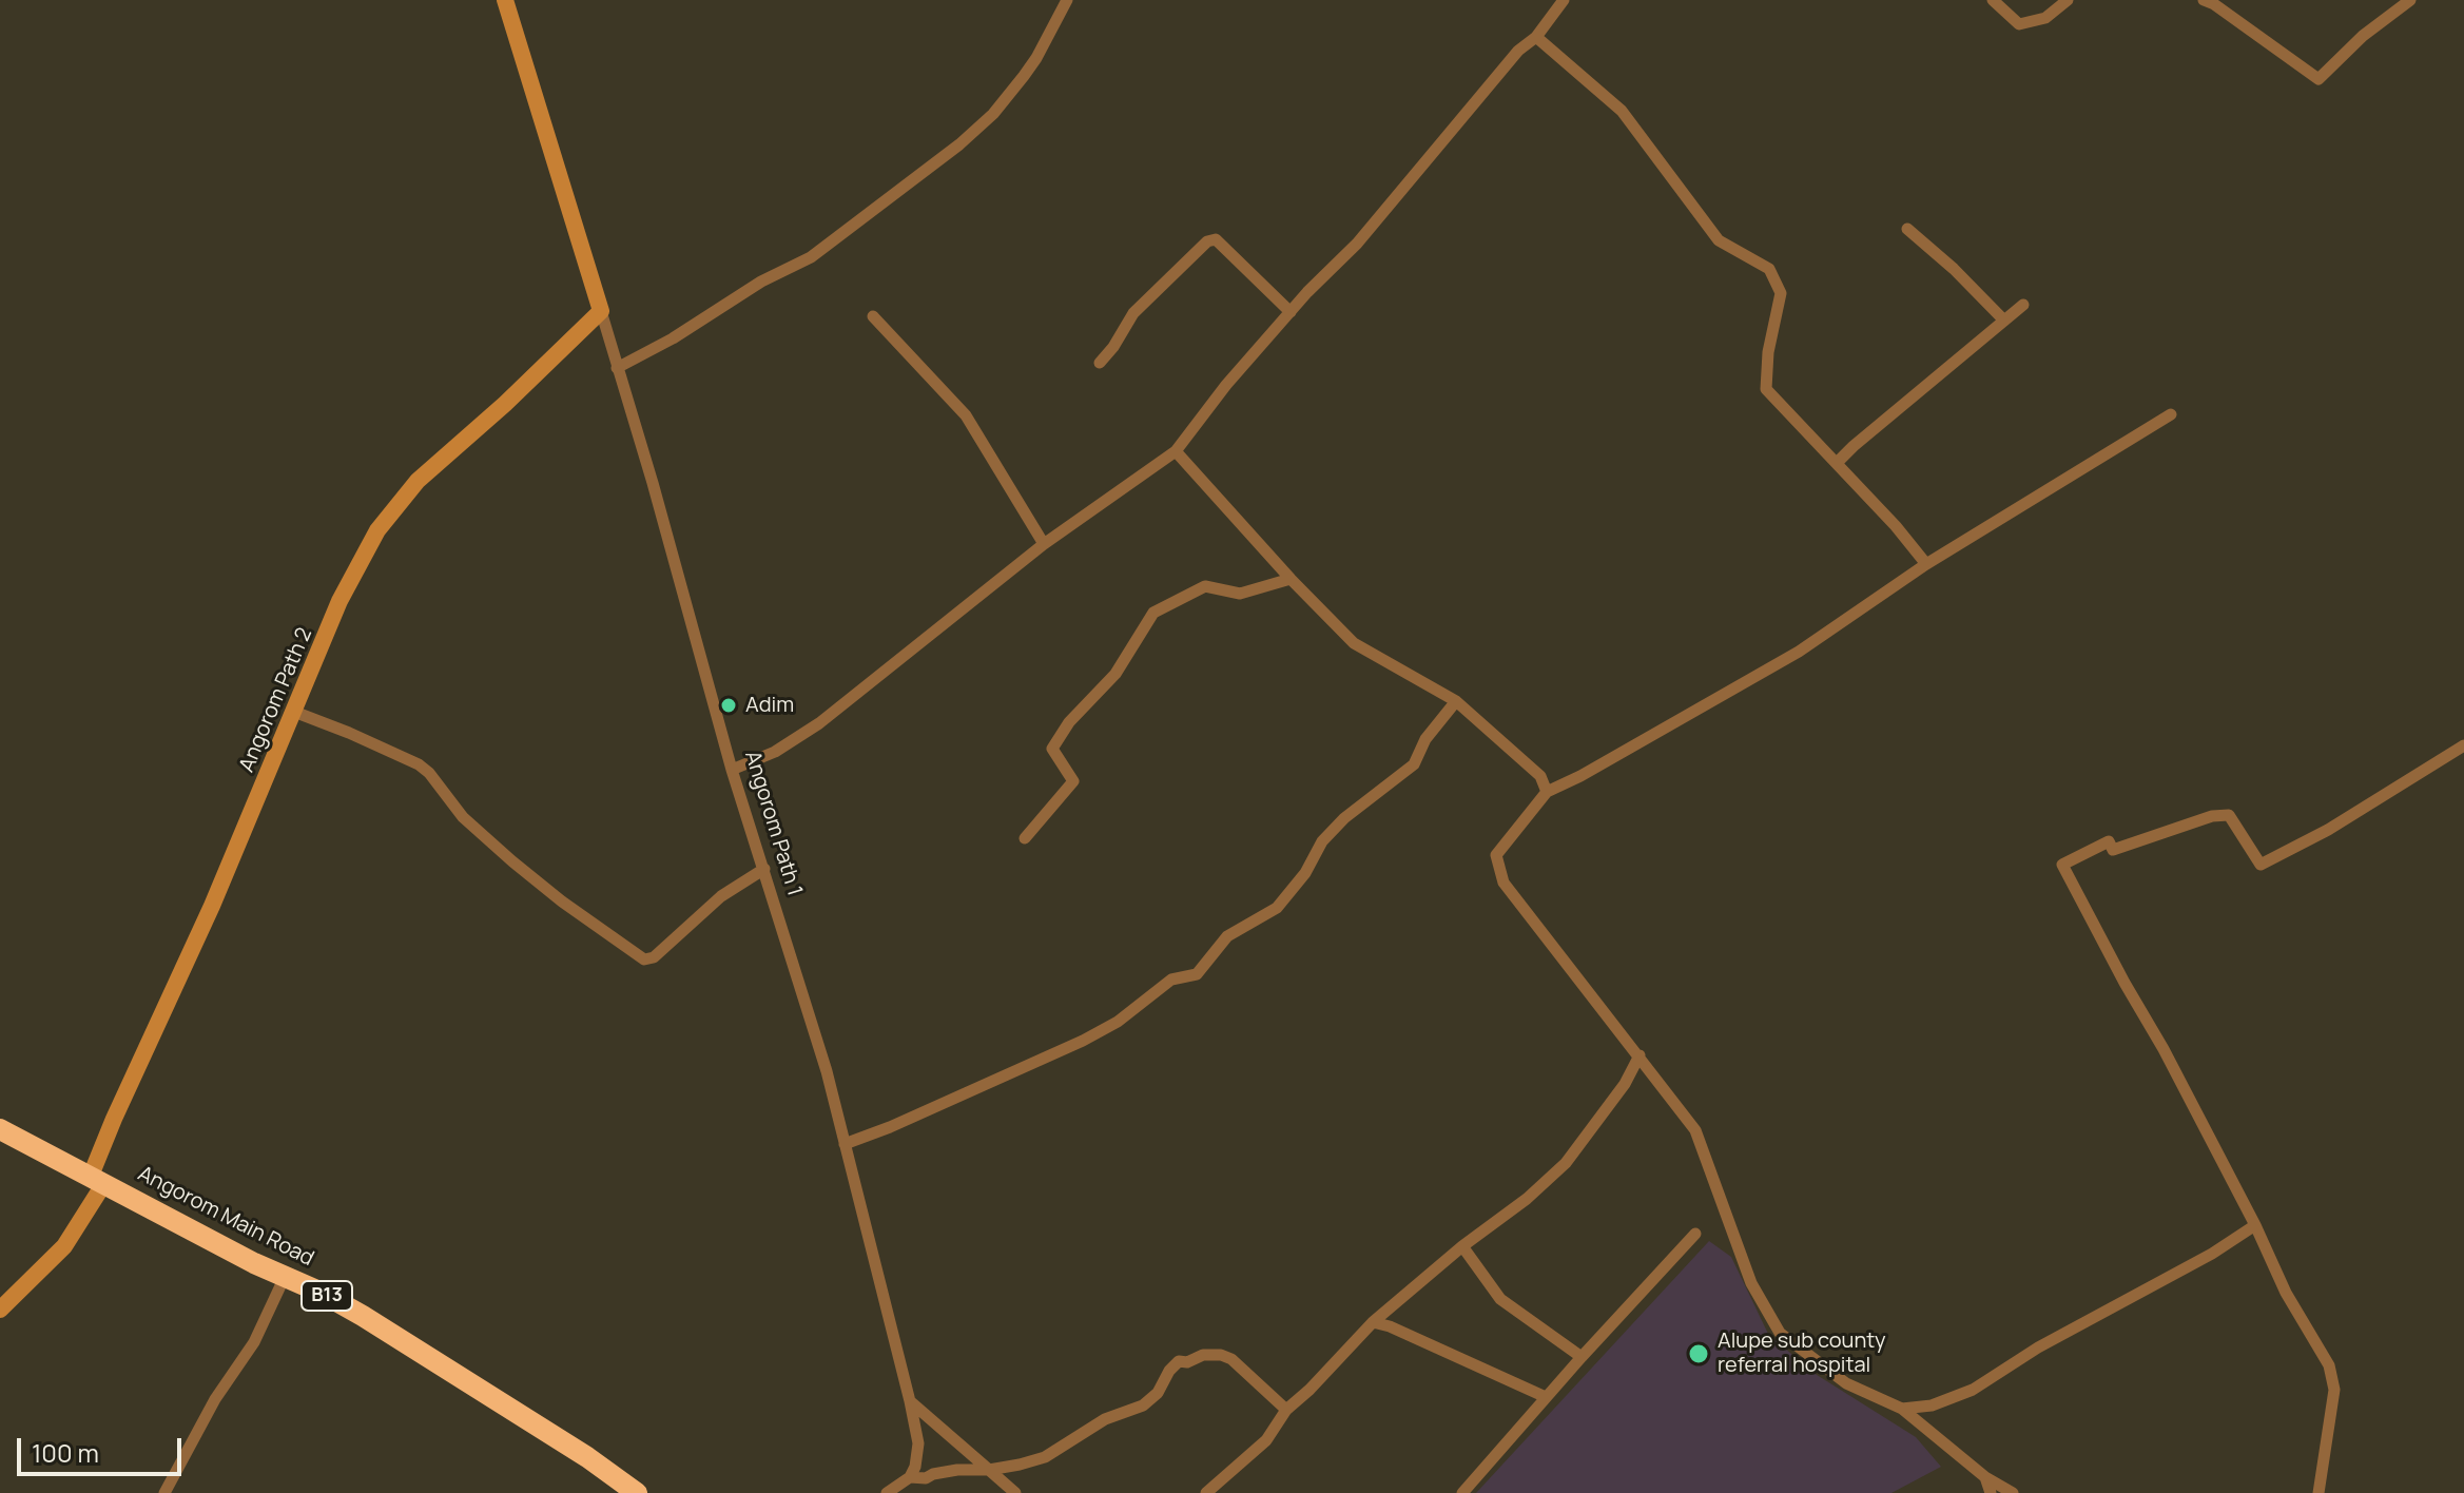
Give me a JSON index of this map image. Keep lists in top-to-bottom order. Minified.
{"streets":{"highway":["Angorom Main Road","B13"],"street":["Angorom Path 2","Angorom Path 1"]},"crossings":[["Angorom Path 2","Angorom Path 1"],["Angorom Path 2","Angorom Main Road"]],"places":["Adim","Alupe sub county referral hospital"],"scale_bar":"100 m"}
